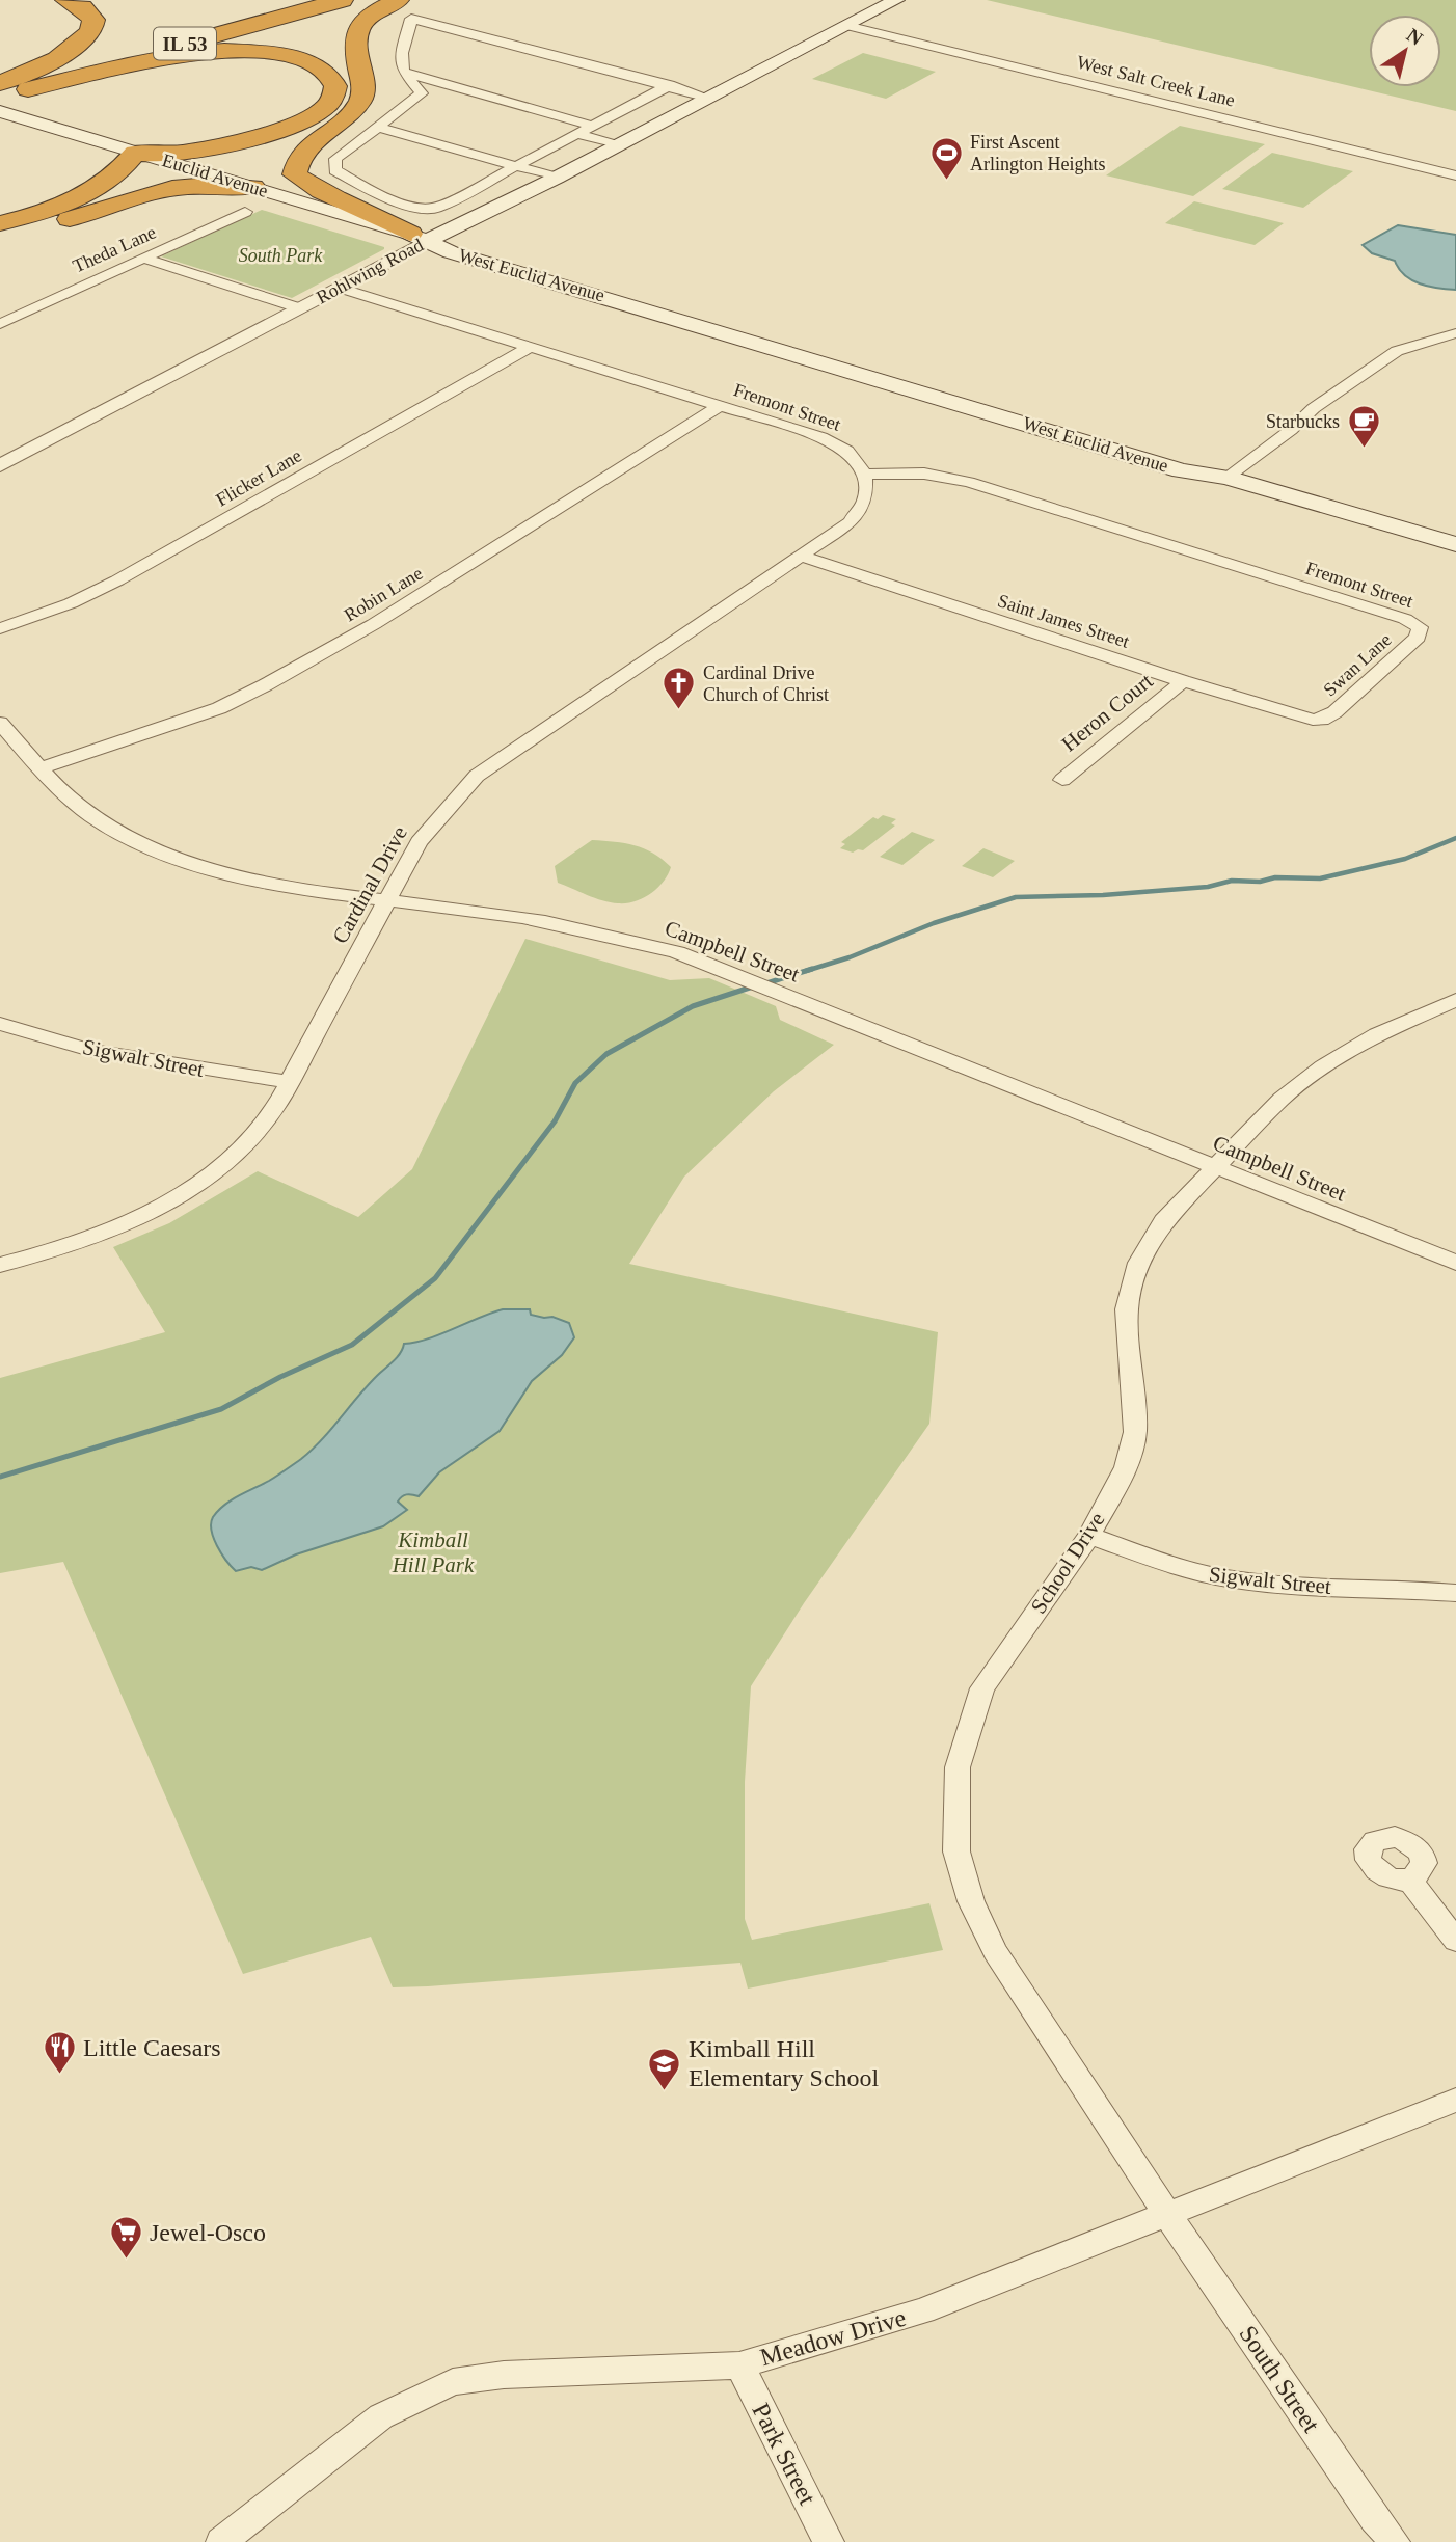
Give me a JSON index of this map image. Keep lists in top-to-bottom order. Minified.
{"streets":{"highway":["IL 53"],"main road":["Euclid Avenue","Rohlwing Road","West Euclid Avenue"],"street":["West Salt Creek Lane","Theda Lane","Fremont Street","Flicker Lane","Robin Lane","Saint James Street","Swan Lane","Heron Court","Cardinal Drive","Campbell Street","Sigwalt Street","School Drive","Meadow Drive","South Street","Park Street"]},"crossings":[["IL 53","Euclid Avenue"],["West Salt Creek Lane","Rohlwing Road"],["Euclid Avenue","Rohlwing Road"],["Euclid Avenue","West Euclid Avenue"],["Rohlwing Road","West Euclid Avenue"],["Rohlwing Road","Fremont Street"],["Fremont Street","Flicker Lane"],["Fremont Street","Robin Lane"],["Fremont Street","Swan Lane"],["Fremont Street","Cardinal Drive"],["Robin Lane","Campbell Street"],["Saint James Street","Swan Lane"],["Saint James Street","Heron Court"],["Saint James Street","Cardinal Drive"],["Cardinal Drive","Campbell Street"],["Cardinal Drive","Sigwalt Street"],["Campbell Street","School Drive"],["Sigwalt Street","School Drive"],["School Drive","Meadow Drive"],["School Drive","South Street"],["Meadow Drive","South Street"],["Meadow Drive","Park Street"]],"parks":["South Park","Kimball Hill Park"],"places":{"sports":["First Ascent Arlington Heights"],"cafe":["Starbucks"],"church":["Cardinal Drive Church of Christ"],"restaurant":["Little Caesars"],"school or university":["Kimball Hill Elementary School"],"supermarket":["Jewel-Osco"]},"north":"top right"}
